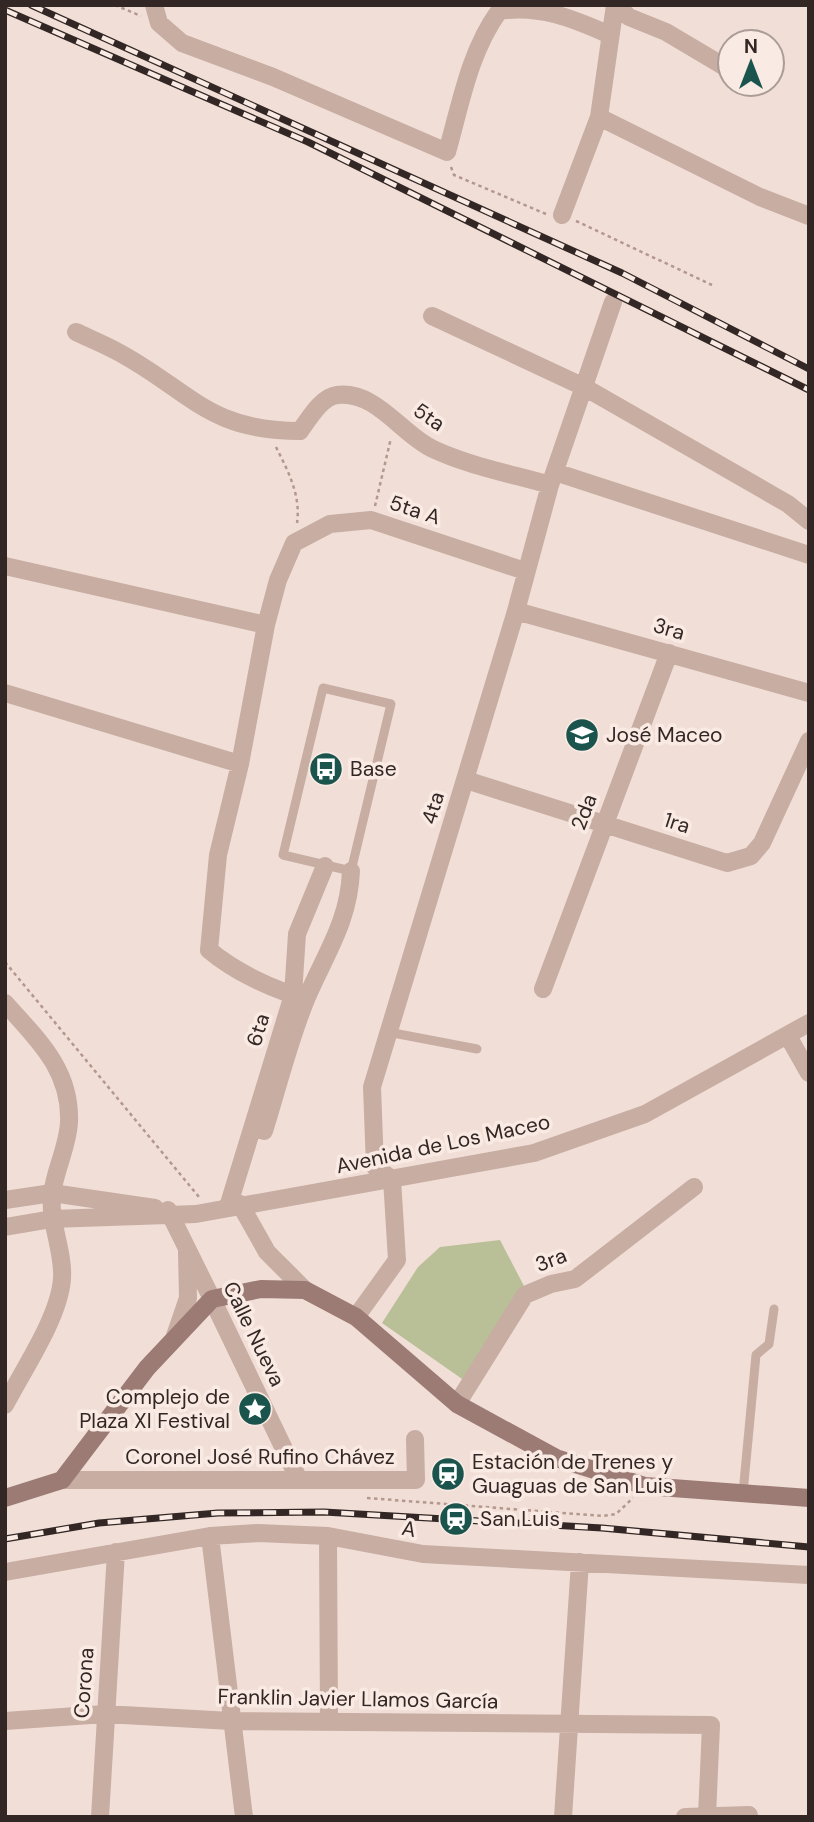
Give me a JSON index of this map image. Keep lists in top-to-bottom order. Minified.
{"streets":{"main road":["Coronel José Rufino Chávez"],"street":["5ta","5ta A","3ra","4ta","2da","1ra","6ta","Avenida de Los Maceo","Calle Nueva","A","Corona","Franklin Javier Llamos García"]},"crossings":[["5ta","4ta"],["5ta A","4ta"],["3ra","4ta"],["3ra","2da"],["4ta","1ra"],["4ta","Avenida de Los Maceo"],["2da","1ra"],["6ta","Avenida de Los Maceo"],["Avenida de Los Maceo","Calle Nueva"],["Calle Nueva","Coronel José Rufino Chávez"],["A","Corona"],["Corona","Franklin Javier Llamos García"]],"places":{"school or university":["José Maceo"],"bus stop":["Base"],"place":["Complejo de Plaza XI Festival"],"station":["Estación de Trenes y Guaguas de San Luis","San Luis"]},"north":"top"}
